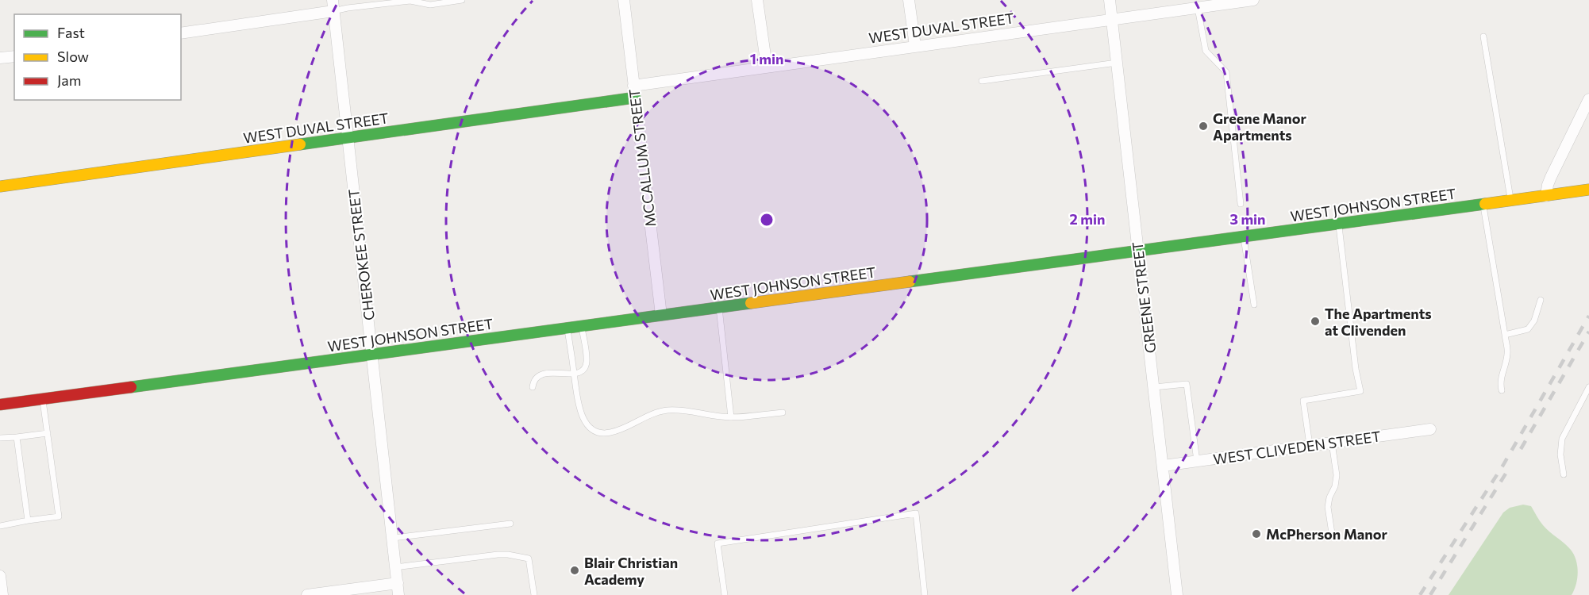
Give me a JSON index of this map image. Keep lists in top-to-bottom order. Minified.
{"streets":{"street":["WEST DUVAL STREET","MCCALLUM STREET","WEST JOHNSON STREET","CHEROKEE STREET","GREENE STREET","WEST CLIVEDEN STREET"]},"crossings":[["WEST DUVAL STREET","MCCALLUM STREET"],["WEST DUVAL STREET","CHEROKEE STREET"],["WEST DUVAL STREET","GREENE STREET"],["MCCALLUM STREET","WEST JOHNSON STREET"],["WEST JOHNSON STREET","CHEROKEE STREET"],["WEST JOHNSON STREET","GREENE STREET"],["GREENE STREET","WEST CLIVEDEN STREET"]],"places":["Greene Manor Apartments","The Apartments at Clivenden","McPherson Manor","Blair Christian Academy"],"legend":["Fast","Slow","Jam"],"rings":["1 min","2 min","3 min"]}
